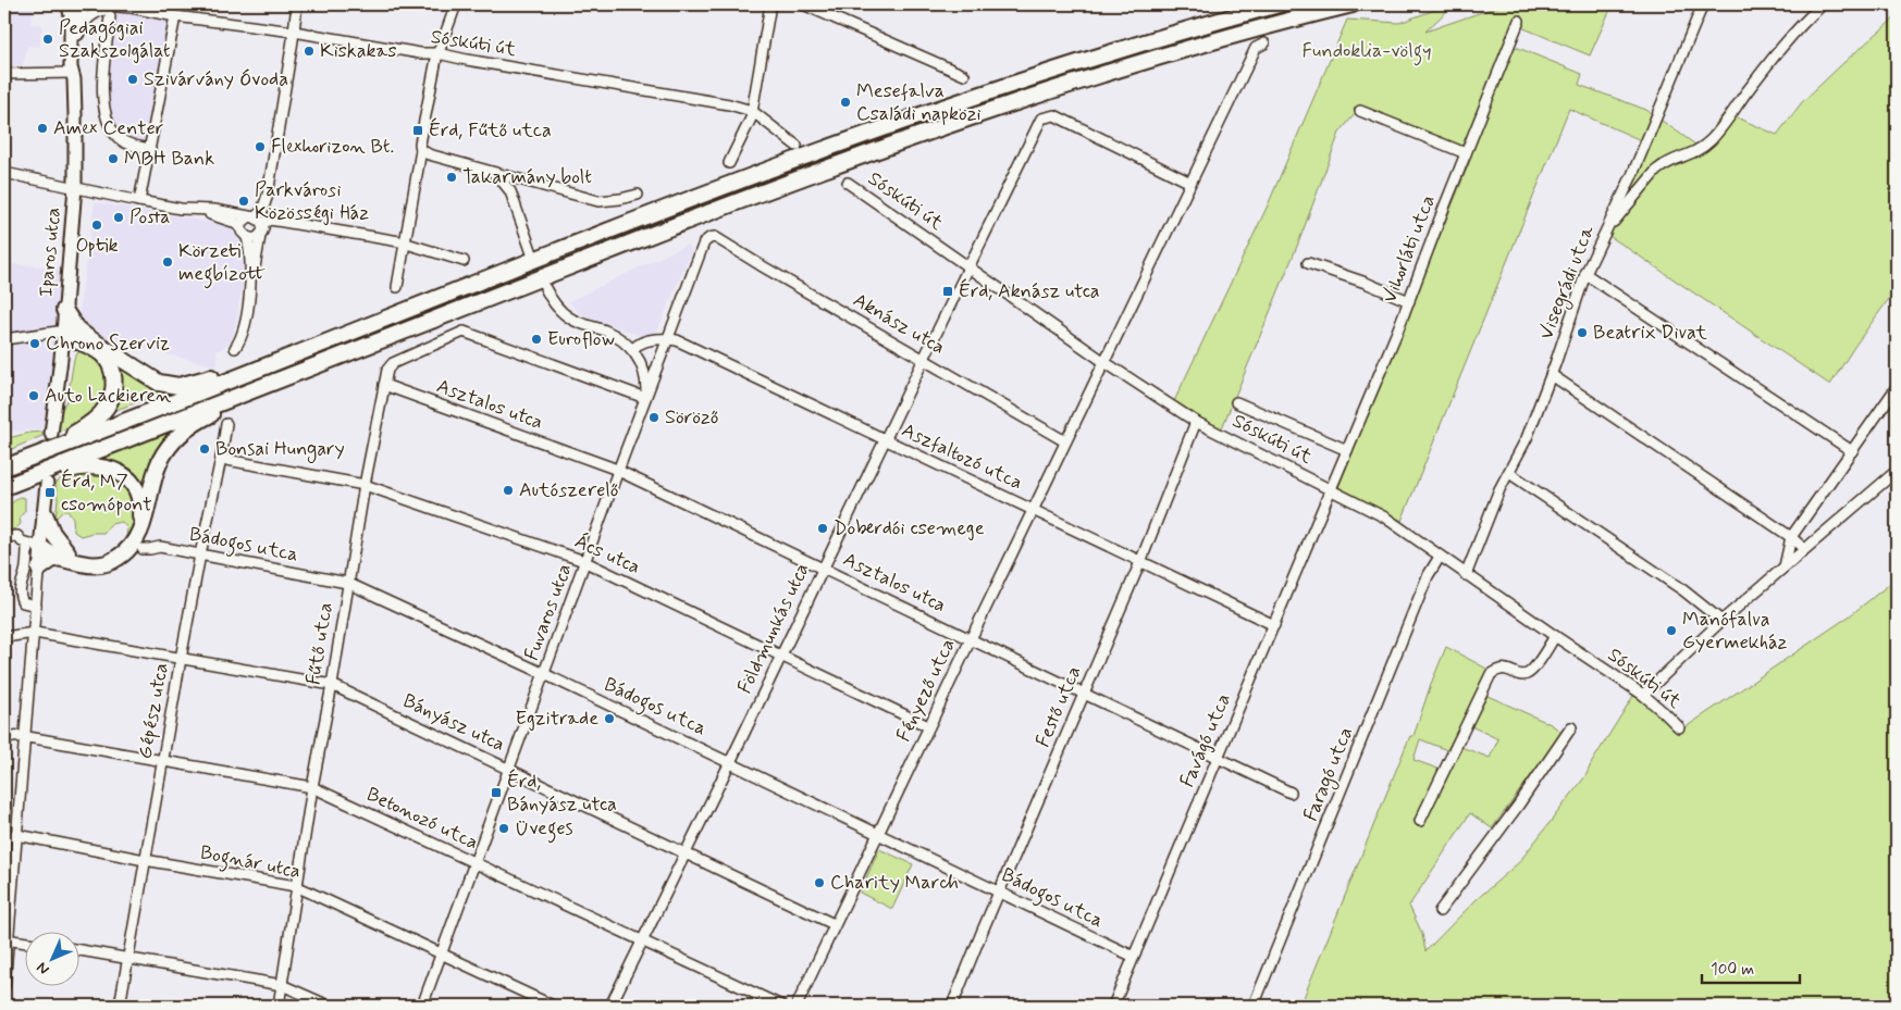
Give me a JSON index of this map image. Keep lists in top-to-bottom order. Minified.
{"streets":{"main road":["Iparos utca"],"street":["Sóskúti út","Vihorláti utca","Visegrádi utca","Aknász utca","Asztalos utca","Aszfaltozó utca","Bádogos utca","Ács utca","Fuvaros utca","Földmunkás utca","Fűtő utca","Fényező utca","Festő utca","Gépész utca","Bányász utca","Favágó utca","Faragó utca","Betonozó utca","Bognár utca"]},"crossings":[["Sóskúti út","Vihorláti utca"],["Sóskúti út","Iparos utca"],["Sóskúti út","Visegrádi utca"],["Sóskúti út","Földmunkás utca"],["Sóskúti út","Fényező utca"],["Sóskúti út","Festő utca"],["Sóskúti út","Favágó utca"],["Sóskúti út","Faragó utca"],["Vihorláti utca","Favágó utca"],["Aknász utca","Fuvaros utca"],["Aknász utca","Földmunkás utca"],["Aknász utca","Fényező utca"],["Asztalos utca","Fuvaros utca"],["Asztalos utca","Földmunkás utca"],["Asztalos utca","Fűtő utca"],["Asztalos utca","Fényező utca"],["Asztalos utca","Festő utca"],["Asztalos utca","Favágó utca"],["Aszfaltozó utca","Fuvaros utca"],["Aszfaltozó utca","Földmunkás utca"],["Aszfaltozó utca","Fényező utca"],["Aszfaltozó utca","Festő utca"],["Aszfaltozó utca","Favágó utca"],["Bádogos utca","Fuvaros utca"],["Bádogos utca","Földmunkás utca"],["Bádogos utca","Fűtő utca"],["Bádogos utca","Fényező utca"],["Bádogos utca","Festő utca"],["Bádogos utca","Gépész utca"],["Bádogos utca","Favágó utca"],["Ács utca","Fuvaros utca"],["Ács utca","Földmunkás utca"],["Ács utca","Fűtő utca"],["Ács utca","Fényező utca"],["Ács utca","Gépész utca"],["Fuvaros utca","Fűtő utca"],["Fuvaros utca","Bányász utca"],["Fuvaros utca","Betonozó utca"],["Fuvaros utca","Bognár utca"],["Földmunkás utca","Fényező utca"],["Földmunkás utca","Bányász utca"],["Földmunkás utca","Betonozó utca"],["Fűtő utca","Bányász utca"],["Fűtő utca","Betonozó utca"],["Fűtő utca","Bognár utca"],["Fényező utca","Bányász utca"],["Gépész utca","Bányász utca"],["Gépész utca","Betonozó utca"],["Gépész utca","Bognár utca"]],"parks":["Fundoklia-völgy"],"places":{"other":["Pedagógiai Szakszolgálat","Kiskakas","Szivárvány Óvoda","Mesefalva Családi napközi","Amex Center","Flexhorizon Bt.","MBH Bank","Takarmány bolt","Parkvárosi Közösségi Ház","Posta","Optik","Körzeti megbízott","Beatrix Divat","Euroflow","Chrono Szerviz","Auto Lackieren","Söröző","Bonsai Hungary","Autószerelő","Doberdói csemege","Manófalva Gyermekház","Egzitrade","Üveges","Charity March"],"transit":["Érd, Fűtő utca","Érd, Aknász utca","Érd, M7 csomópont","Érd, Bányász utca"]},"scale_bar":"100 m","north":"bottom left"}
